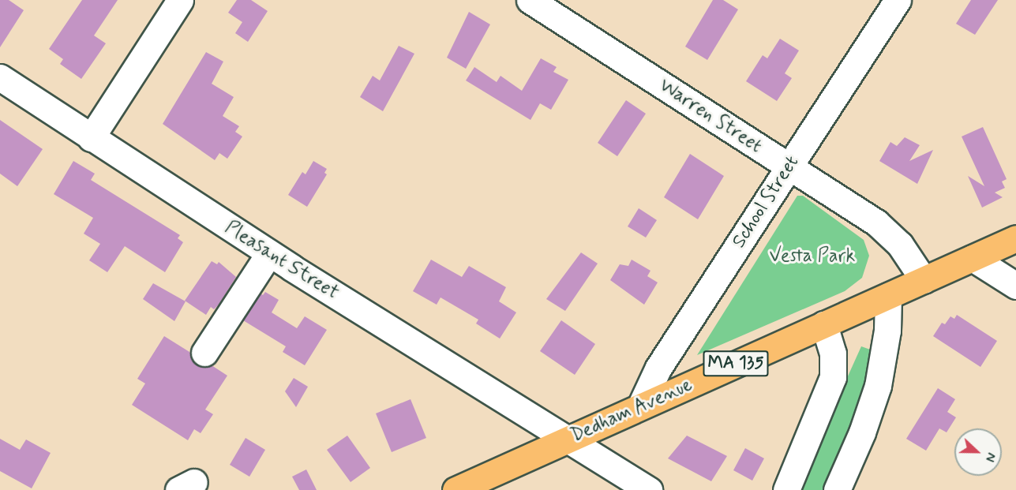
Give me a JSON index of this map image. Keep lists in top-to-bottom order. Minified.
{"streets":{"main road":["MA 135","Dedham Avenue"],"street":["Warren Street","School Street","Pleasant Street"]},"crossings":[["Warren Street","School Street"],["Warren Street","Dedham Avenue"],["School Street","Dedham Avenue"],["Pleasant Street","Dedham Avenue"]],"parks":["Vesta Park"],"north":"right"}
